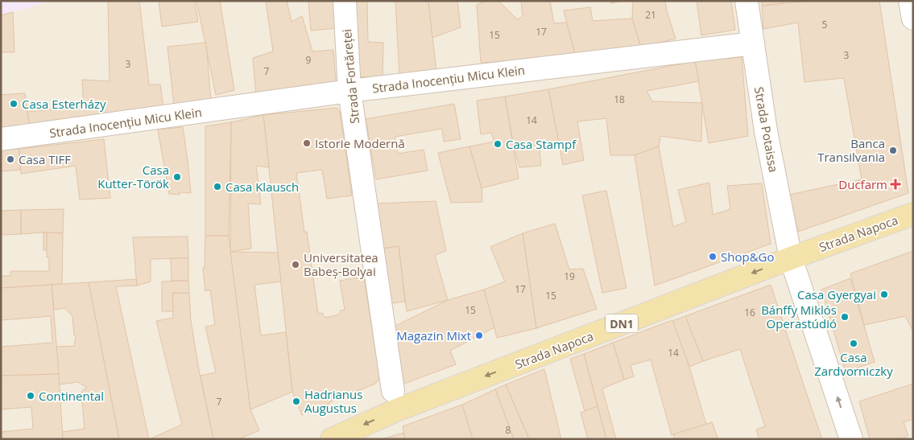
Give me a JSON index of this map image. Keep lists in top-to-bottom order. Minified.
{"streets":{"main road":["Strada Napoca","DN1"],"street":["Strada Fortăreței","Strada Inocențiu Micu Klein","Strada Potaissa"]},"crossings":[["Strada Fortăreței","Strada Inocențiu Micu Klein"],["Strada Inocențiu Micu Klein","Strada Potaissa"],["Strada Potaissa","Strada Napoca"]],"one_way":["Strada Potaissa","Strada Napoca"],"places":{"other":["Casa Esterházy","Istorie Modernă","Casa Stampf","Banca Transilvania","Casa TIFF","Casa Kutter-Török","Casa Klausch","Shop&Go","Universitatea Babeș-Bolyai","Casa Gyergyai","Bánffy Miklós Operastúdió","Magazin Mixt","Casa Zardvorniczky","Continental","Hadrianus Augustus"],"health":["Ducfarm"]},"house_numbers":["21","5","17","15","3","9","3","7","18","14","19","17","15","15","16","14","7","8"]}
